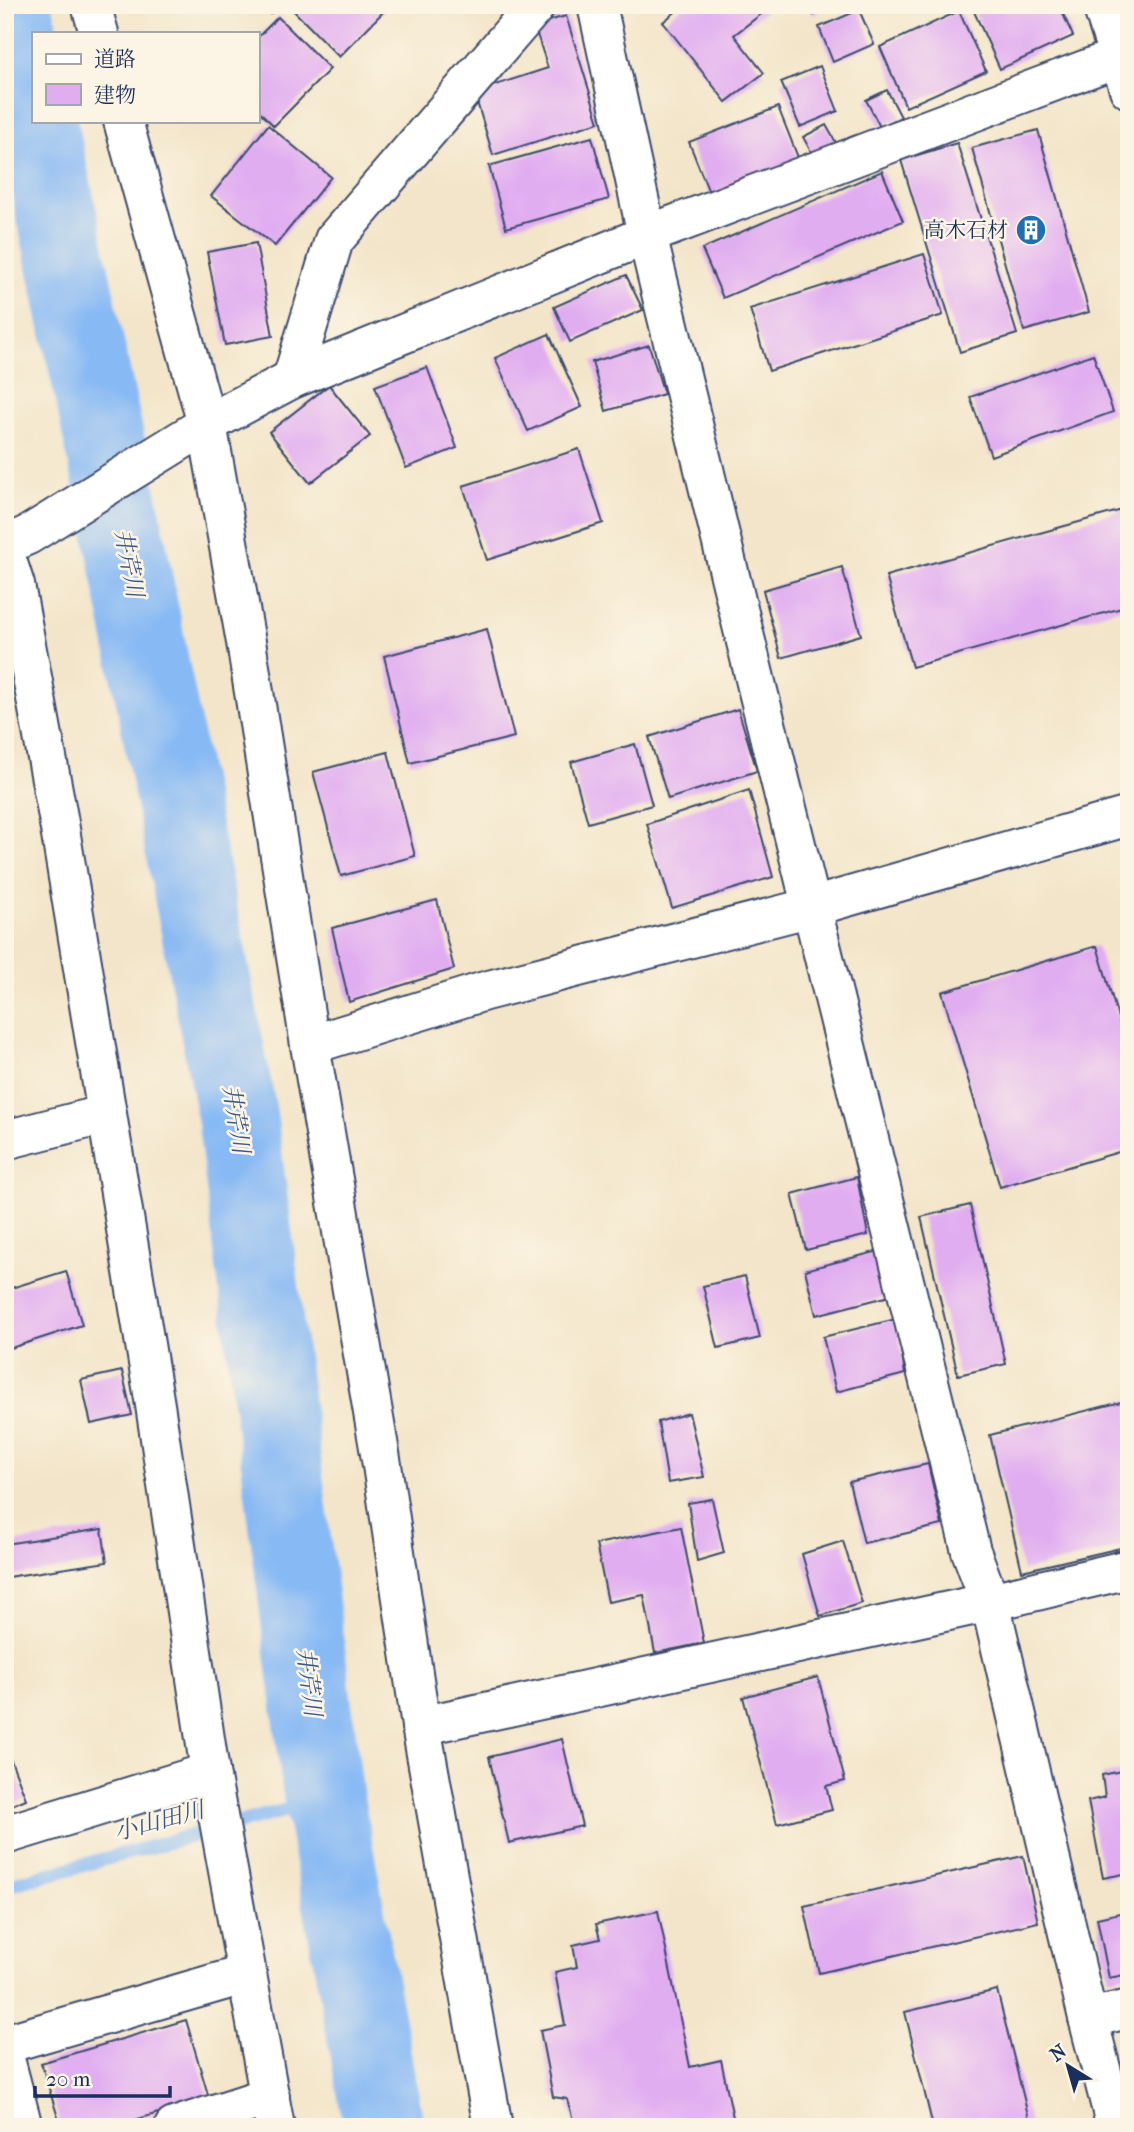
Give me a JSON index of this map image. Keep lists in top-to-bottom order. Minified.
{"water":["井芹川","小山田川"],"places":{"building":["高木石材"]},"legend":["道路","建物"],"scale_bar":"20 m","north":"top left"}
